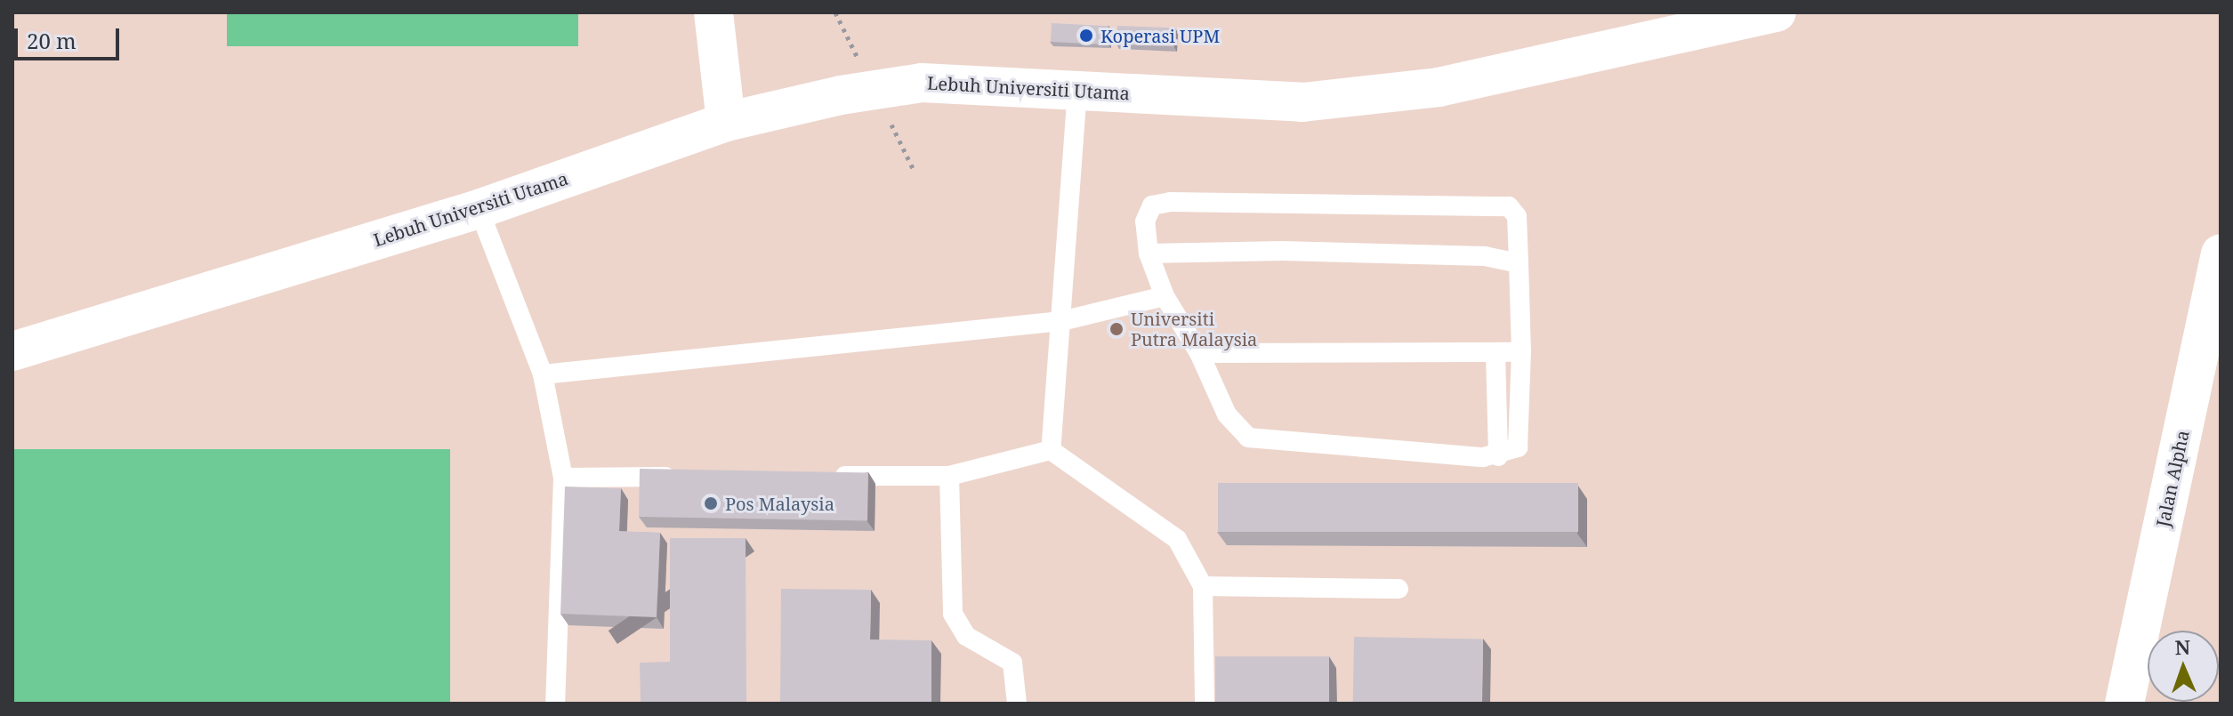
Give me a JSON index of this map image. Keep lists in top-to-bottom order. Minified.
{"streets":{"street":["Lebuh Universiti Utama","Jalan Alpha"]},"places":["Koperasi UPM","Universiti Putra Malaysia","Pos Malaysia"],"scale_bar":"20 m","north":"top"}
